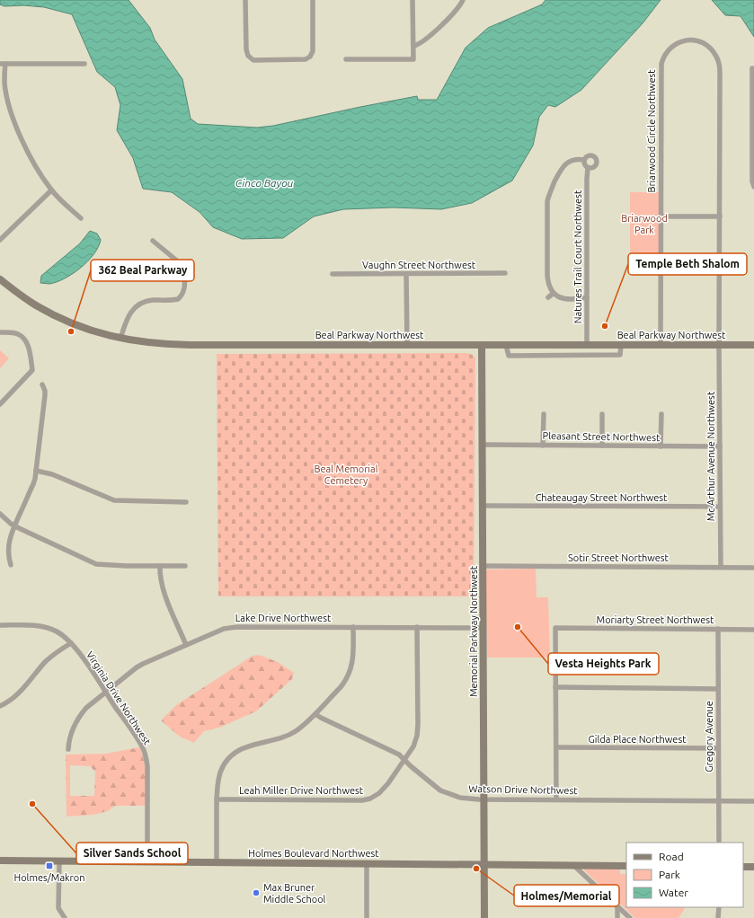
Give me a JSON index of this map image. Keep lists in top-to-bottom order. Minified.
{"streets":{"street":["Briarwood Circle Northwest","Natures Trail Court Northwest","Vaughn Street Northwest","Beal Parkway Northwest","Pleasant Street Northwest","Mc Arthur Avenue Northwest","Chateaugay Street Northwest","Sotir Street Northwest","Lake Drive Northwest","Moriarty Street Northwest","Memorial Parkway Northwest","Virginia Drive Northwest","Gregory Avenue","Gilda Place Northwest","Watson Drive Northwest","Leah Miller Drive Northwest","Holmes Boulevard Northwest"]},"crossings":[["Briarwood Circle Northwest","Beal Parkway Northwest"],["Briarwood Circle Northwest","Mc Arthur Avenue Northwest"],["Natures Trail Court Northwest","Beal Parkway Northwest"],["Beal Parkway Northwest","Mc Arthur Avenue Northwest"],["Beal Parkway Northwest","Memorial Parkway Northwest"],["Pleasant Street Northwest","Mc Arthur Avenue Northwest"],["Pleasant Street Northwest","Memorial Parkway Northwest"],["Mc Arthur Avenue Northwest","Chateaugay Street Northwest"],["Mc Arthur Avenue Northwest","Sotir Street Northwest"],["Chateaugay Street Northwest","Memorial Parkway Northwest"],["Sotir Street Northwest","Memorial Parkway Northwest"],["Lake Drive Northwest","Memorial Parkway Northwest"],["Lake Drive Northwest","Virginia Drive Northwest"],["Lake Drive Northwest","Leah Miller Drive Northwest"],["Moriarty Street Northwest","Gregory Avenue"],["Memorial Parkway Northwest","Watson Drive Northwest"],["Memorial Parkway Northwest","Holmes Boulevard Northwest"],["Virginia Drive Northwest","Holmes Boulevard Northwest"],["Gregory Avenue","Gilda Place Northwest"],["Gregory Avenue","Watson Drive Northwest"],["Watson Drive Northwest","Leah Miller Drive Northwest"]],"water":["Cinco Bayou"],"parks":["Briarwood Park","Beal Memorial Cemetery"],"places":{"other":["Temple Beth Shalom","362 Beal Parkway","Vesta Heights Park","Silver Sands School","Holmes/Memorial","Max Bruner Middle School"],"transit":["Holmes/Makron"]},"legend":["Road","Park","Water"]}
